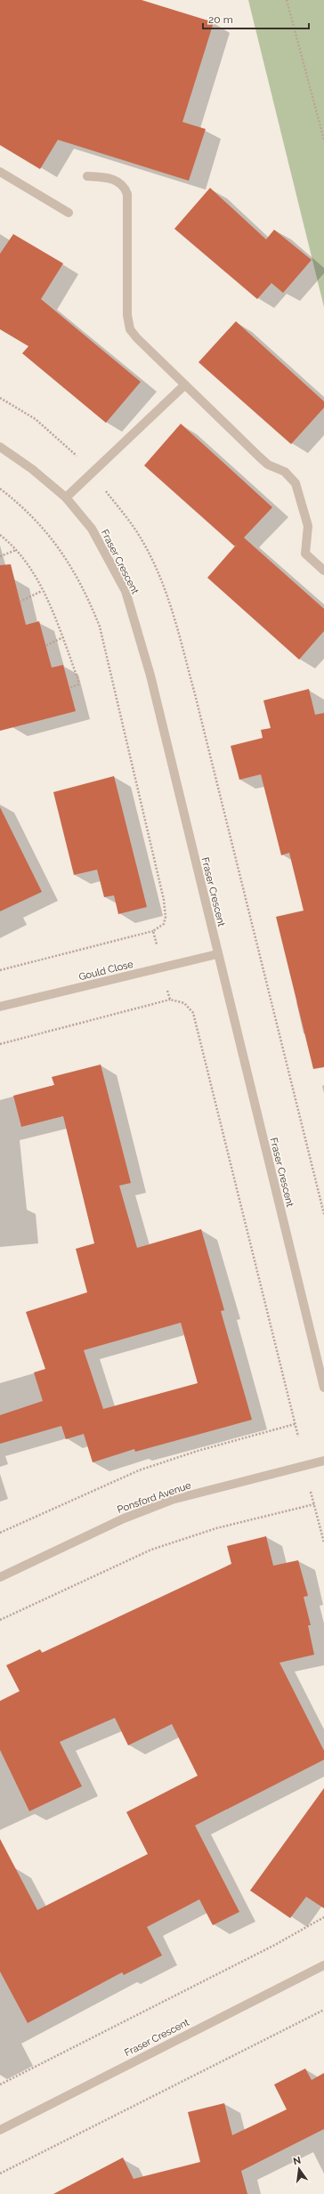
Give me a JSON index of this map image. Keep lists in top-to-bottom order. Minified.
{"streets":{"street":["Fraser Crescent","Gould Close","Ponsford Avenue"]},"crossings":[["Fraser Crescent","Gould Close"]],"scale_bar":"20 m","north":"top"}
